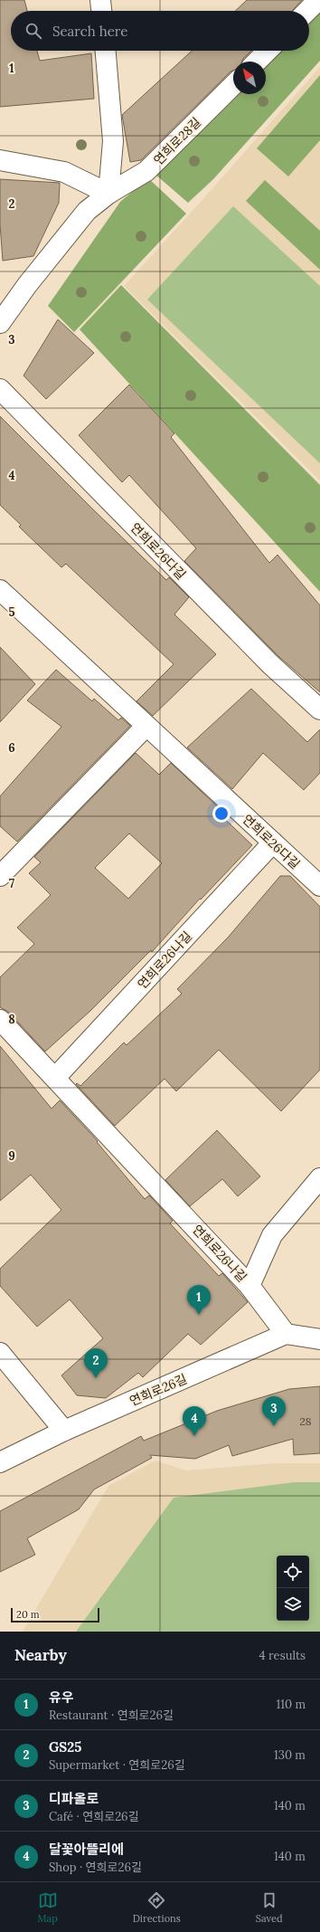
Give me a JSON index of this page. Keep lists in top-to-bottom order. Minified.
{"streets":{"street":["연희로28길","연희로26다길","연희로26나길","연희로26길"]},"crossings":[["연희로26다길","연희로26나길"],["연희로26나길","연희로26길"]],"house_numbers":["28"],"scale_bar":"20 m","north":"top left","page":{"search":"Search here","pins":["1","2","3","4"],"scale":"20 m","heading":["Nearby","4 results"],"list":[{"mark":"1","name":"유우","note":"Restaurant · 연희로26길","value":"110 m"},{"mark":"2","name":"GS25","note":"Supermarket · 연희로26길","value":"130 m"},{"mark":"3","name":"디파올로","note":"Café · 연희로26길","value":"140 m"},{"mark":"4","name":"달꽃아뜰리에","note":"Shop · 연희로26길","value":"140 m"}],"nav":["Map","Directions","Saved"]},"grid":{"rows":["1","2","3","4","5","6","7","8","9"]}}
